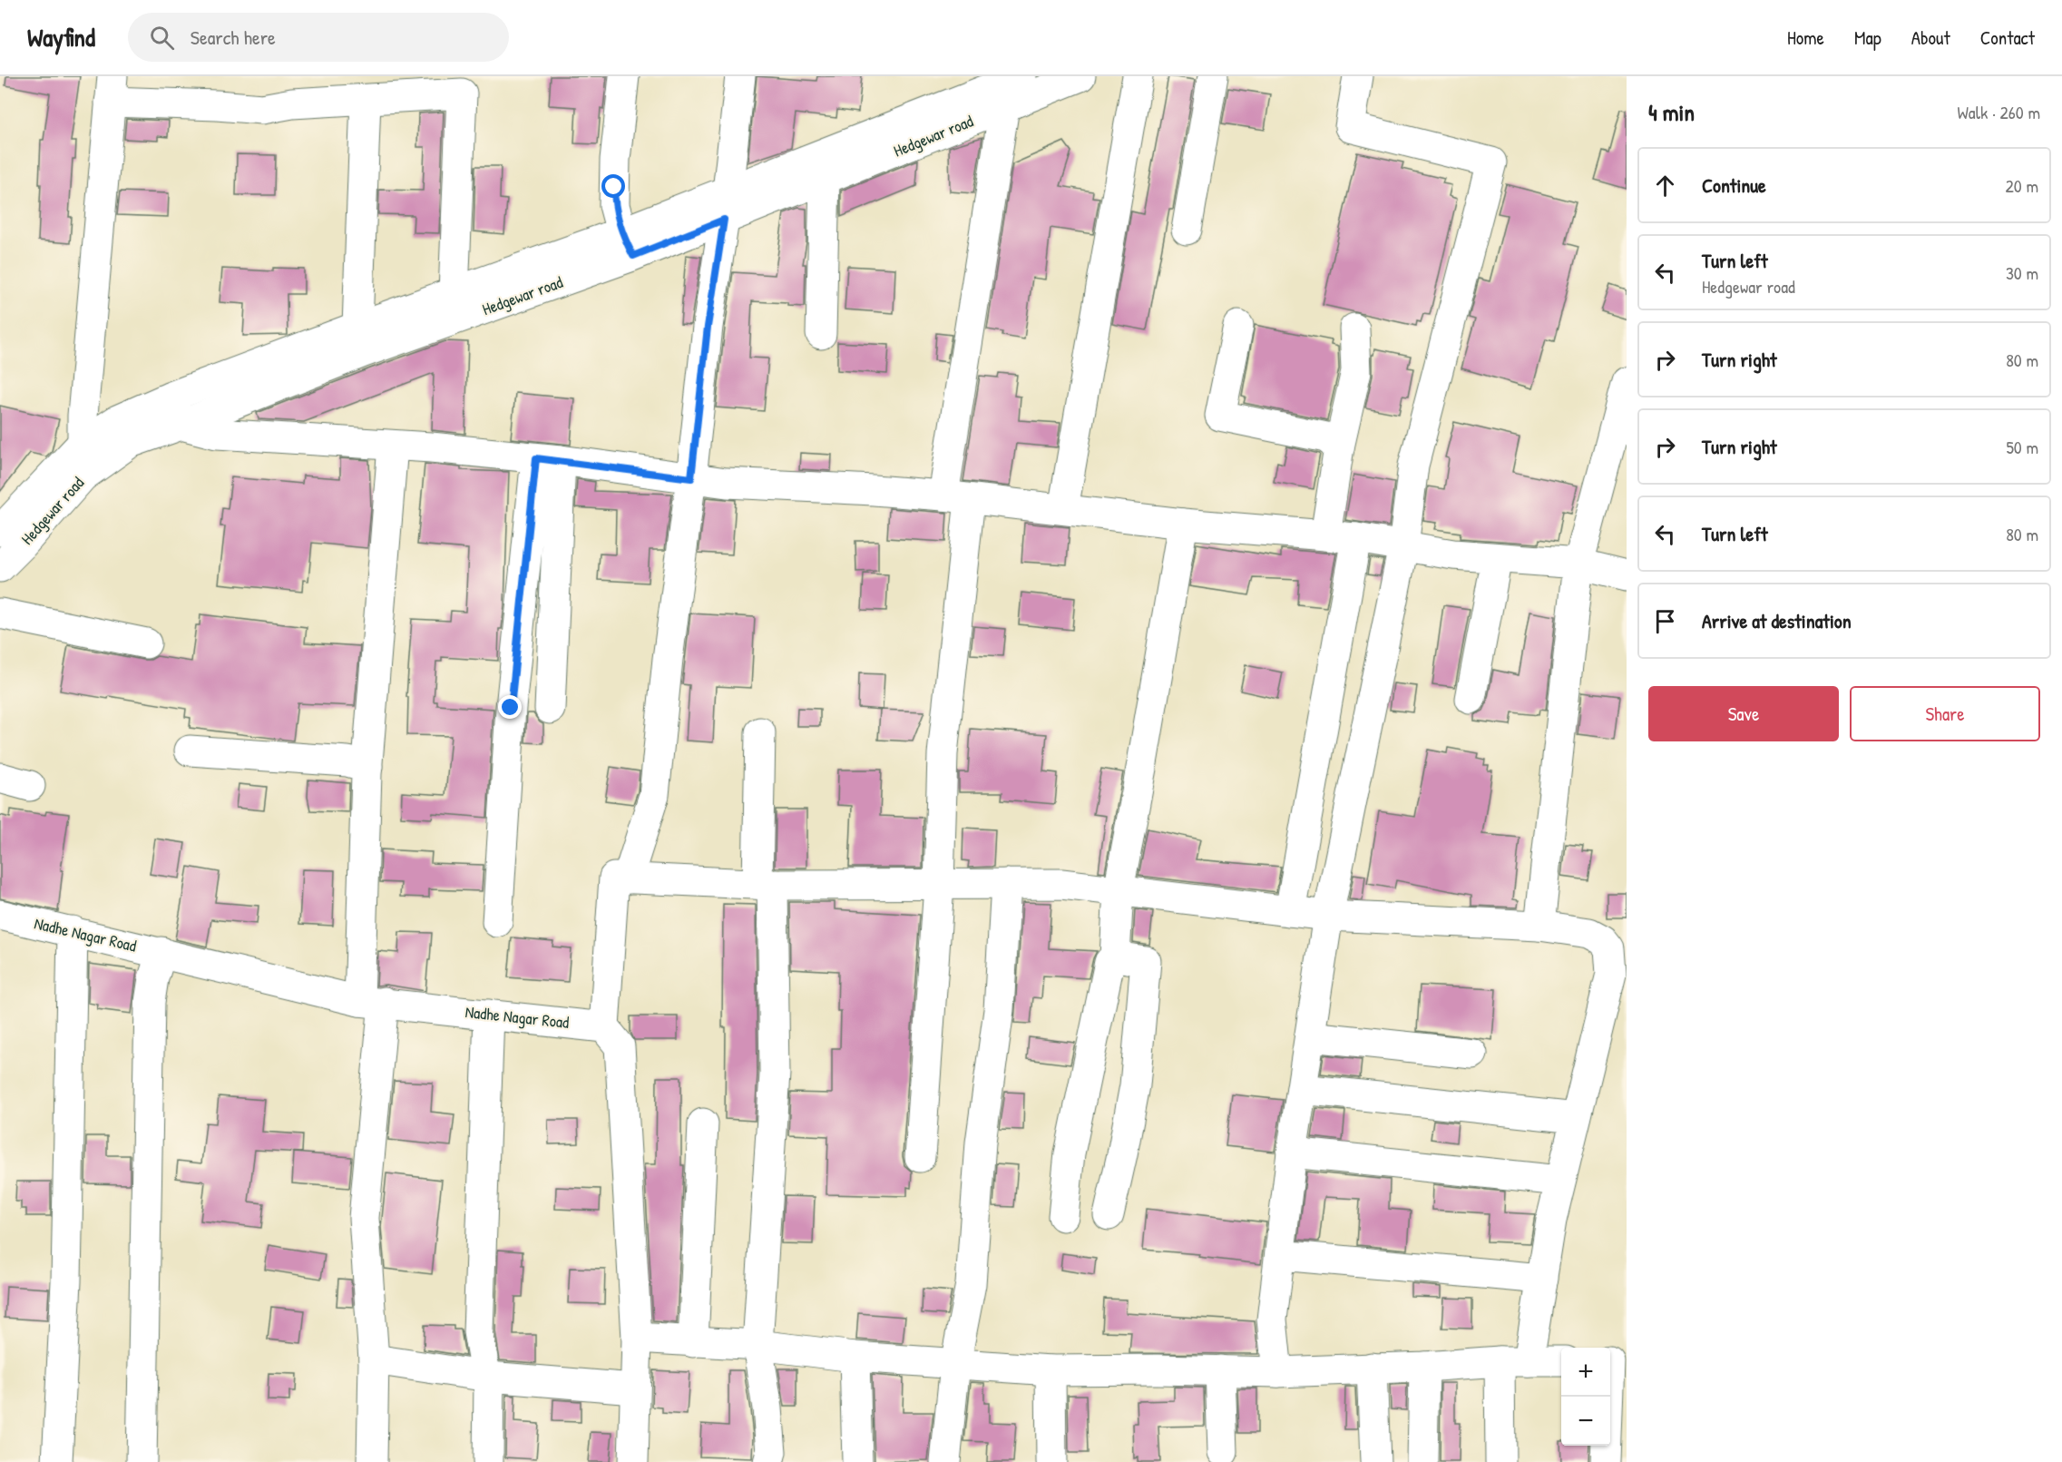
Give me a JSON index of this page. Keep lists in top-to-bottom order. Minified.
{"streets":{"street":["Hedgewar road","Nadhe Nagar Road"]},"page":{"header":"Wayfind","search":"Search here","nav":["Home","Map","About","Contact"],"heading":["4 min","Walk · 260 m"],"list":[["Continue","20 m"],["Turn left","Hedgewar road","30 m"],["Turn right","80 m"],["Turn right","50 m"],["Turn left","80 m"],"Arrive at destination"],"buttons":["Save","Share"],"map_buttons":["+","−"]}}
